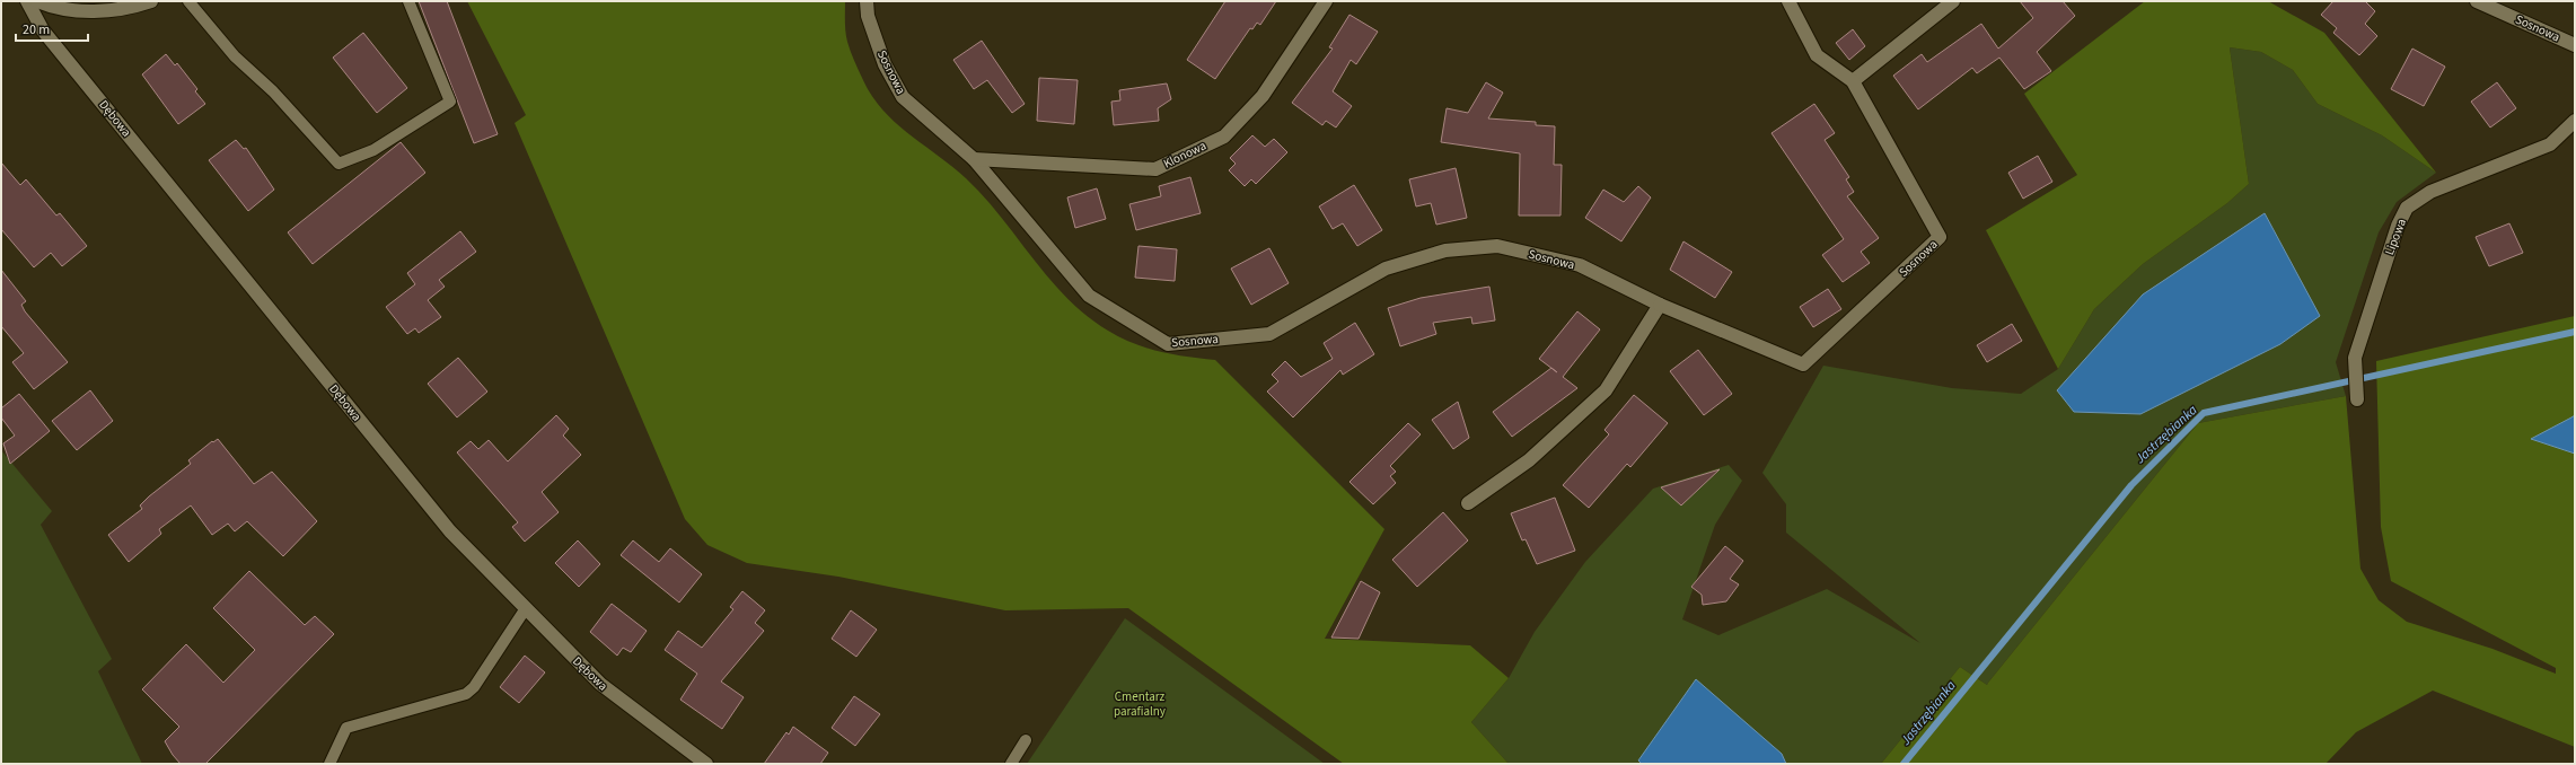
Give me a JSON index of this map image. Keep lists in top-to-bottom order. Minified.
{"streets":{"street":["Sosnowa","Dębowa","Klonowa","Lipowa"]},"crossings":[["Sosnowa","Klonowa"]],"water":["Jastrzębianka"],"parks":["Cmentarz parafialny"],"scale_bar":"20 m"}
